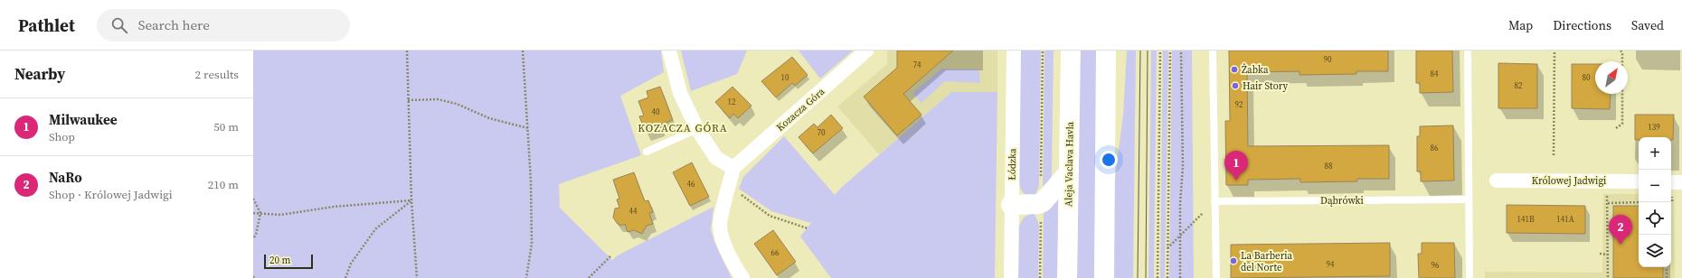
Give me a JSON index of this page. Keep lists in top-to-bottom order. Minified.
{"streets":{"main road":["Aleja Vaclava Havla"],"street":["Kozacza Góra","Łódzka","Królowej Jadwigi"],"lane":["Dąbrówki"]},"districts":["KOZACZA GÓRA"],"places":["Żabka","Hair Story","La Barberia del Norte"],"house_numbers":["90","74","84","10","80","82","12","92","40","139","70","86","88","46","44","141B","141A","66","94","96"],"scale_bar":"20 m","north":"top right","page":{"header":"Pathlet","search":"Search here","nav":["Map","Directions","Saved"],"heading":["Nearby","2 results"],"list":[{"mark":"1","name":"Milwaukee","note":"Shop","value":"50 m"},{"mark":"2","name":"NaRo","note":"Shop · Królowej Jadwigi","value":"210 m"}],"map_buttons":["+","−"],"pins":["1","2"],"scale":"20 m"}}
